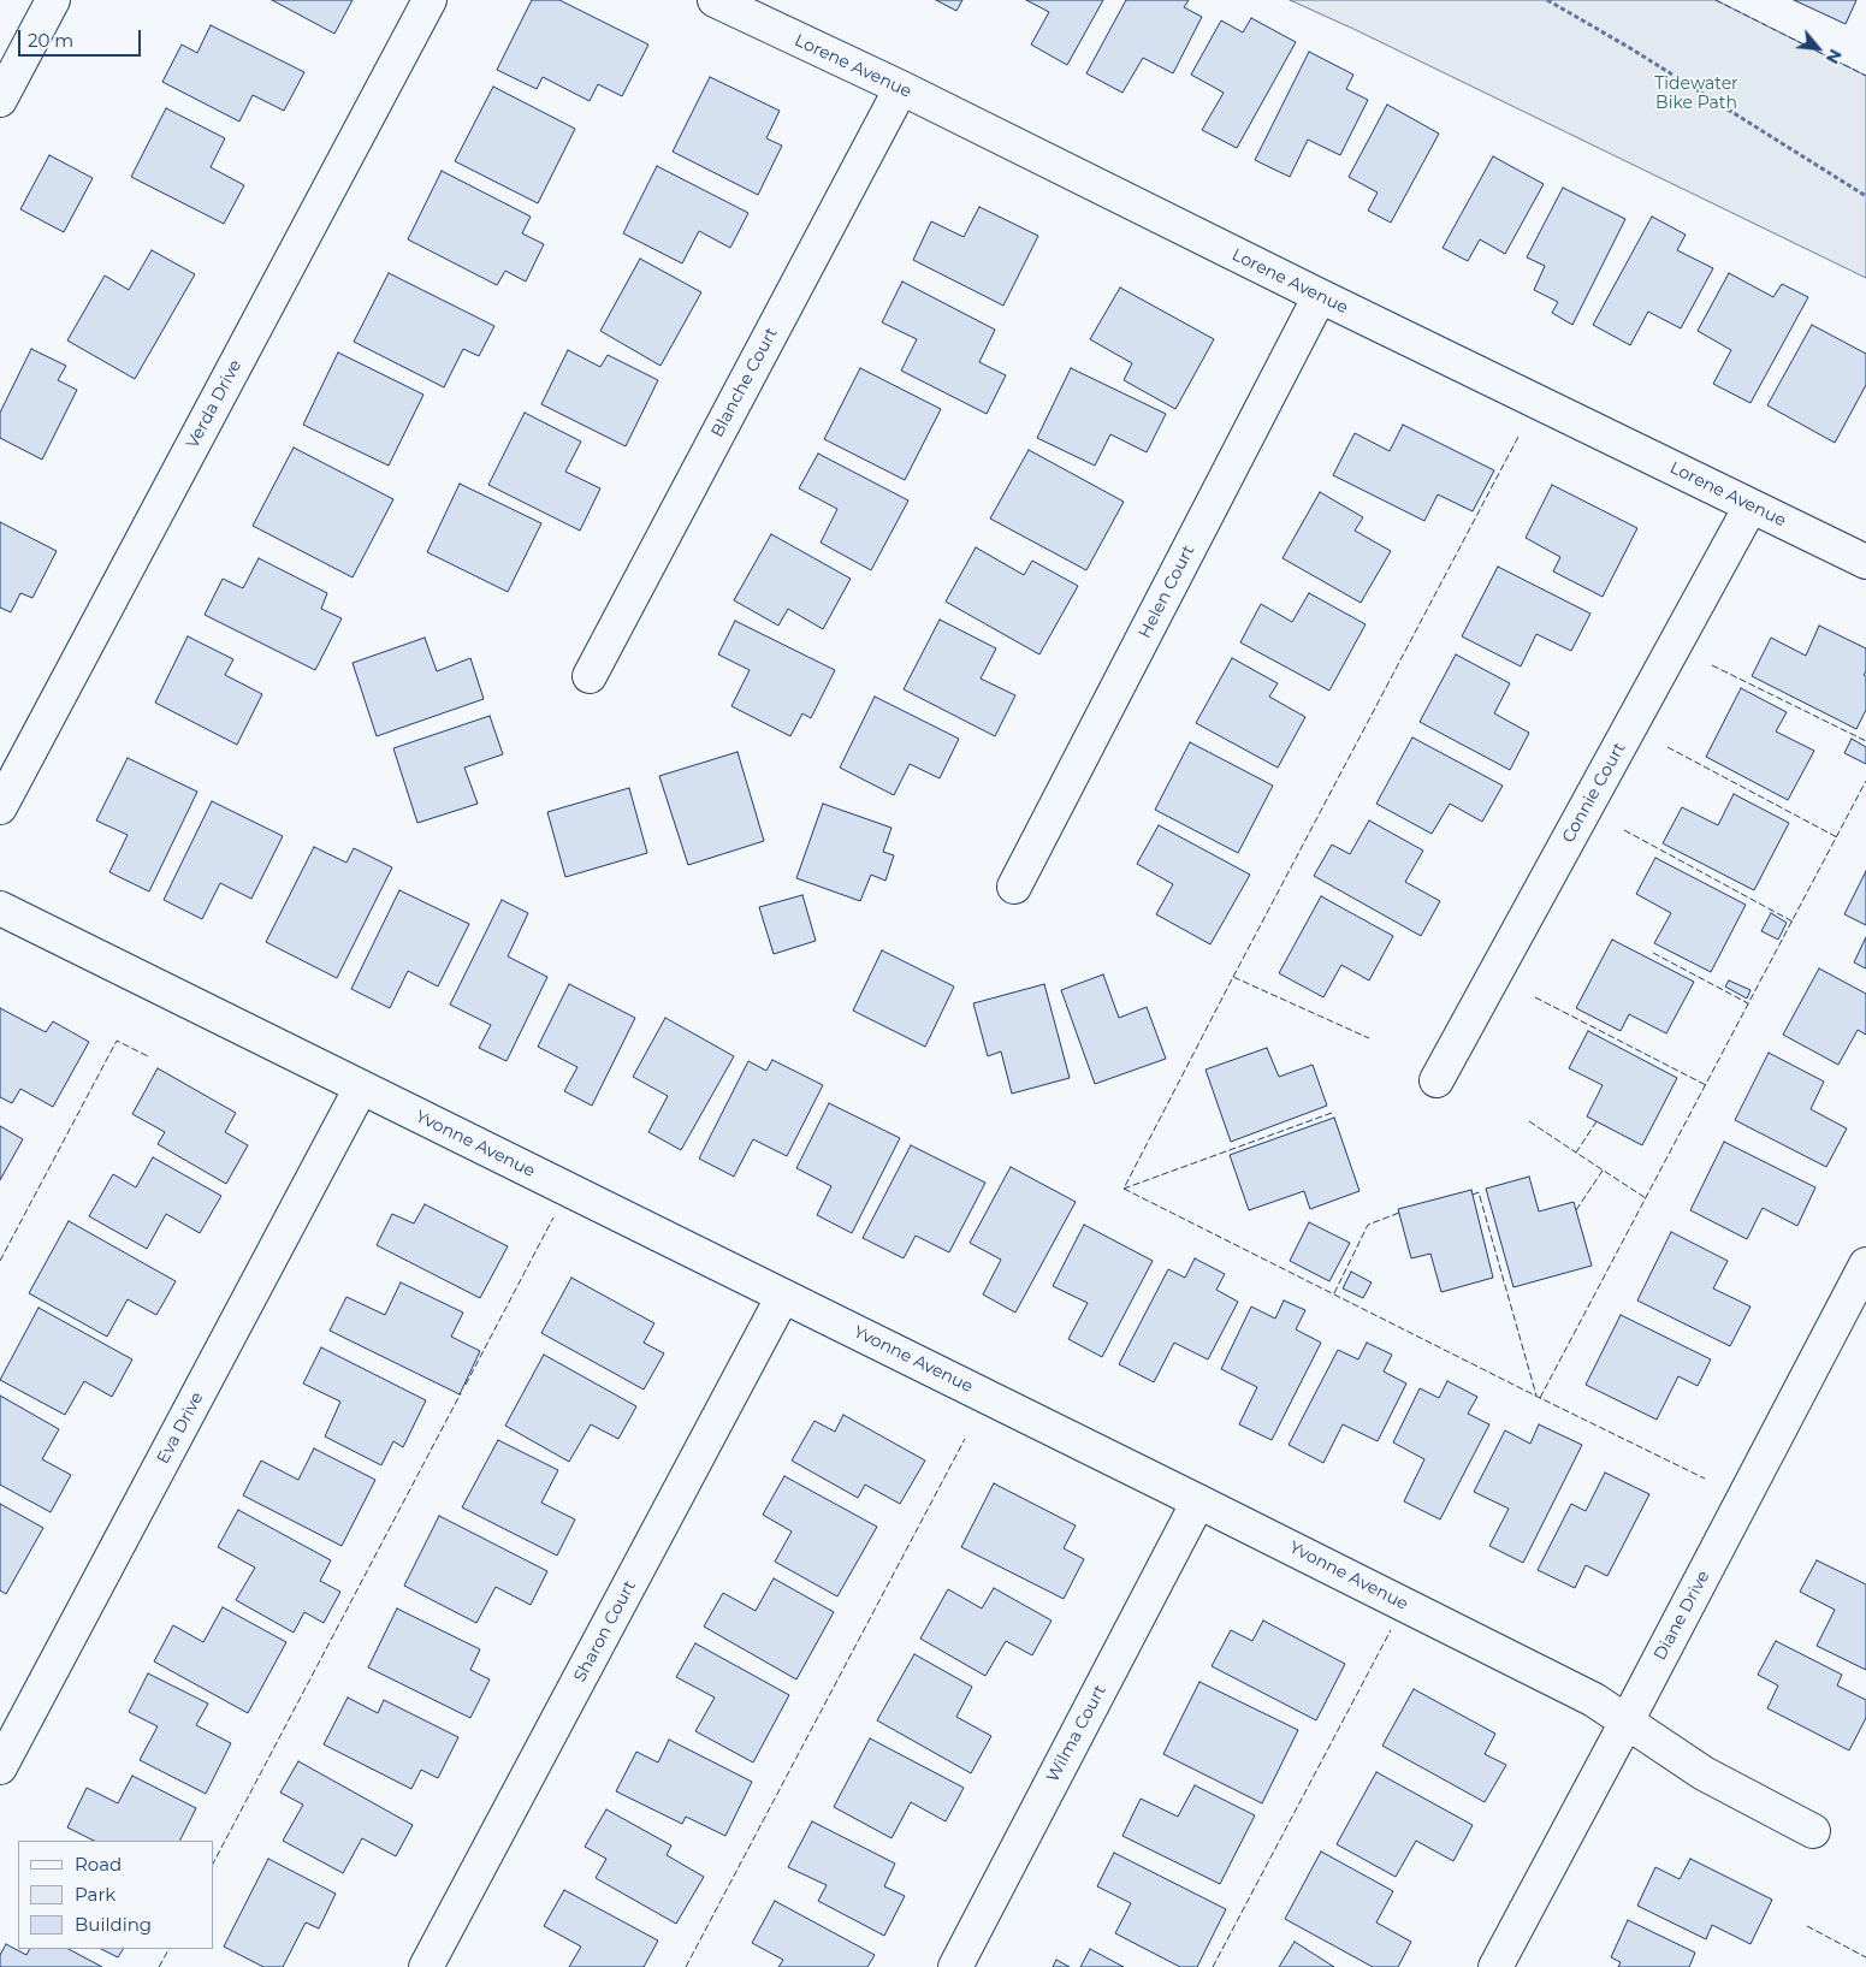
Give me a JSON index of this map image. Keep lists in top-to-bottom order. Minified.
{"streets":{"street":["Lorene Avenue","Blanche Court","Verda Drive","Helen Court","Connie Court","Yvonne Avenue","Eva Drive","Diane Drive","Sharon Court","Wilma Court"]},"crossings":[["Lorene Avenue","Blanche Court"],["Lorene Avenue","Helen Court"],["Lorene Avenue","Connie Court"],["Yvonne Avenue","Eva Drive"],["Yvonne Avenue","Diane Drive"],["Yvonne Avenue","Sharon Court"],["Yvonne Avenue","Wilma Court"]],"parks":["Tidewater Bike Path"],"legend":["Road","Park","Building"],"scale_bar":"20 m","north":"bottom right"}
